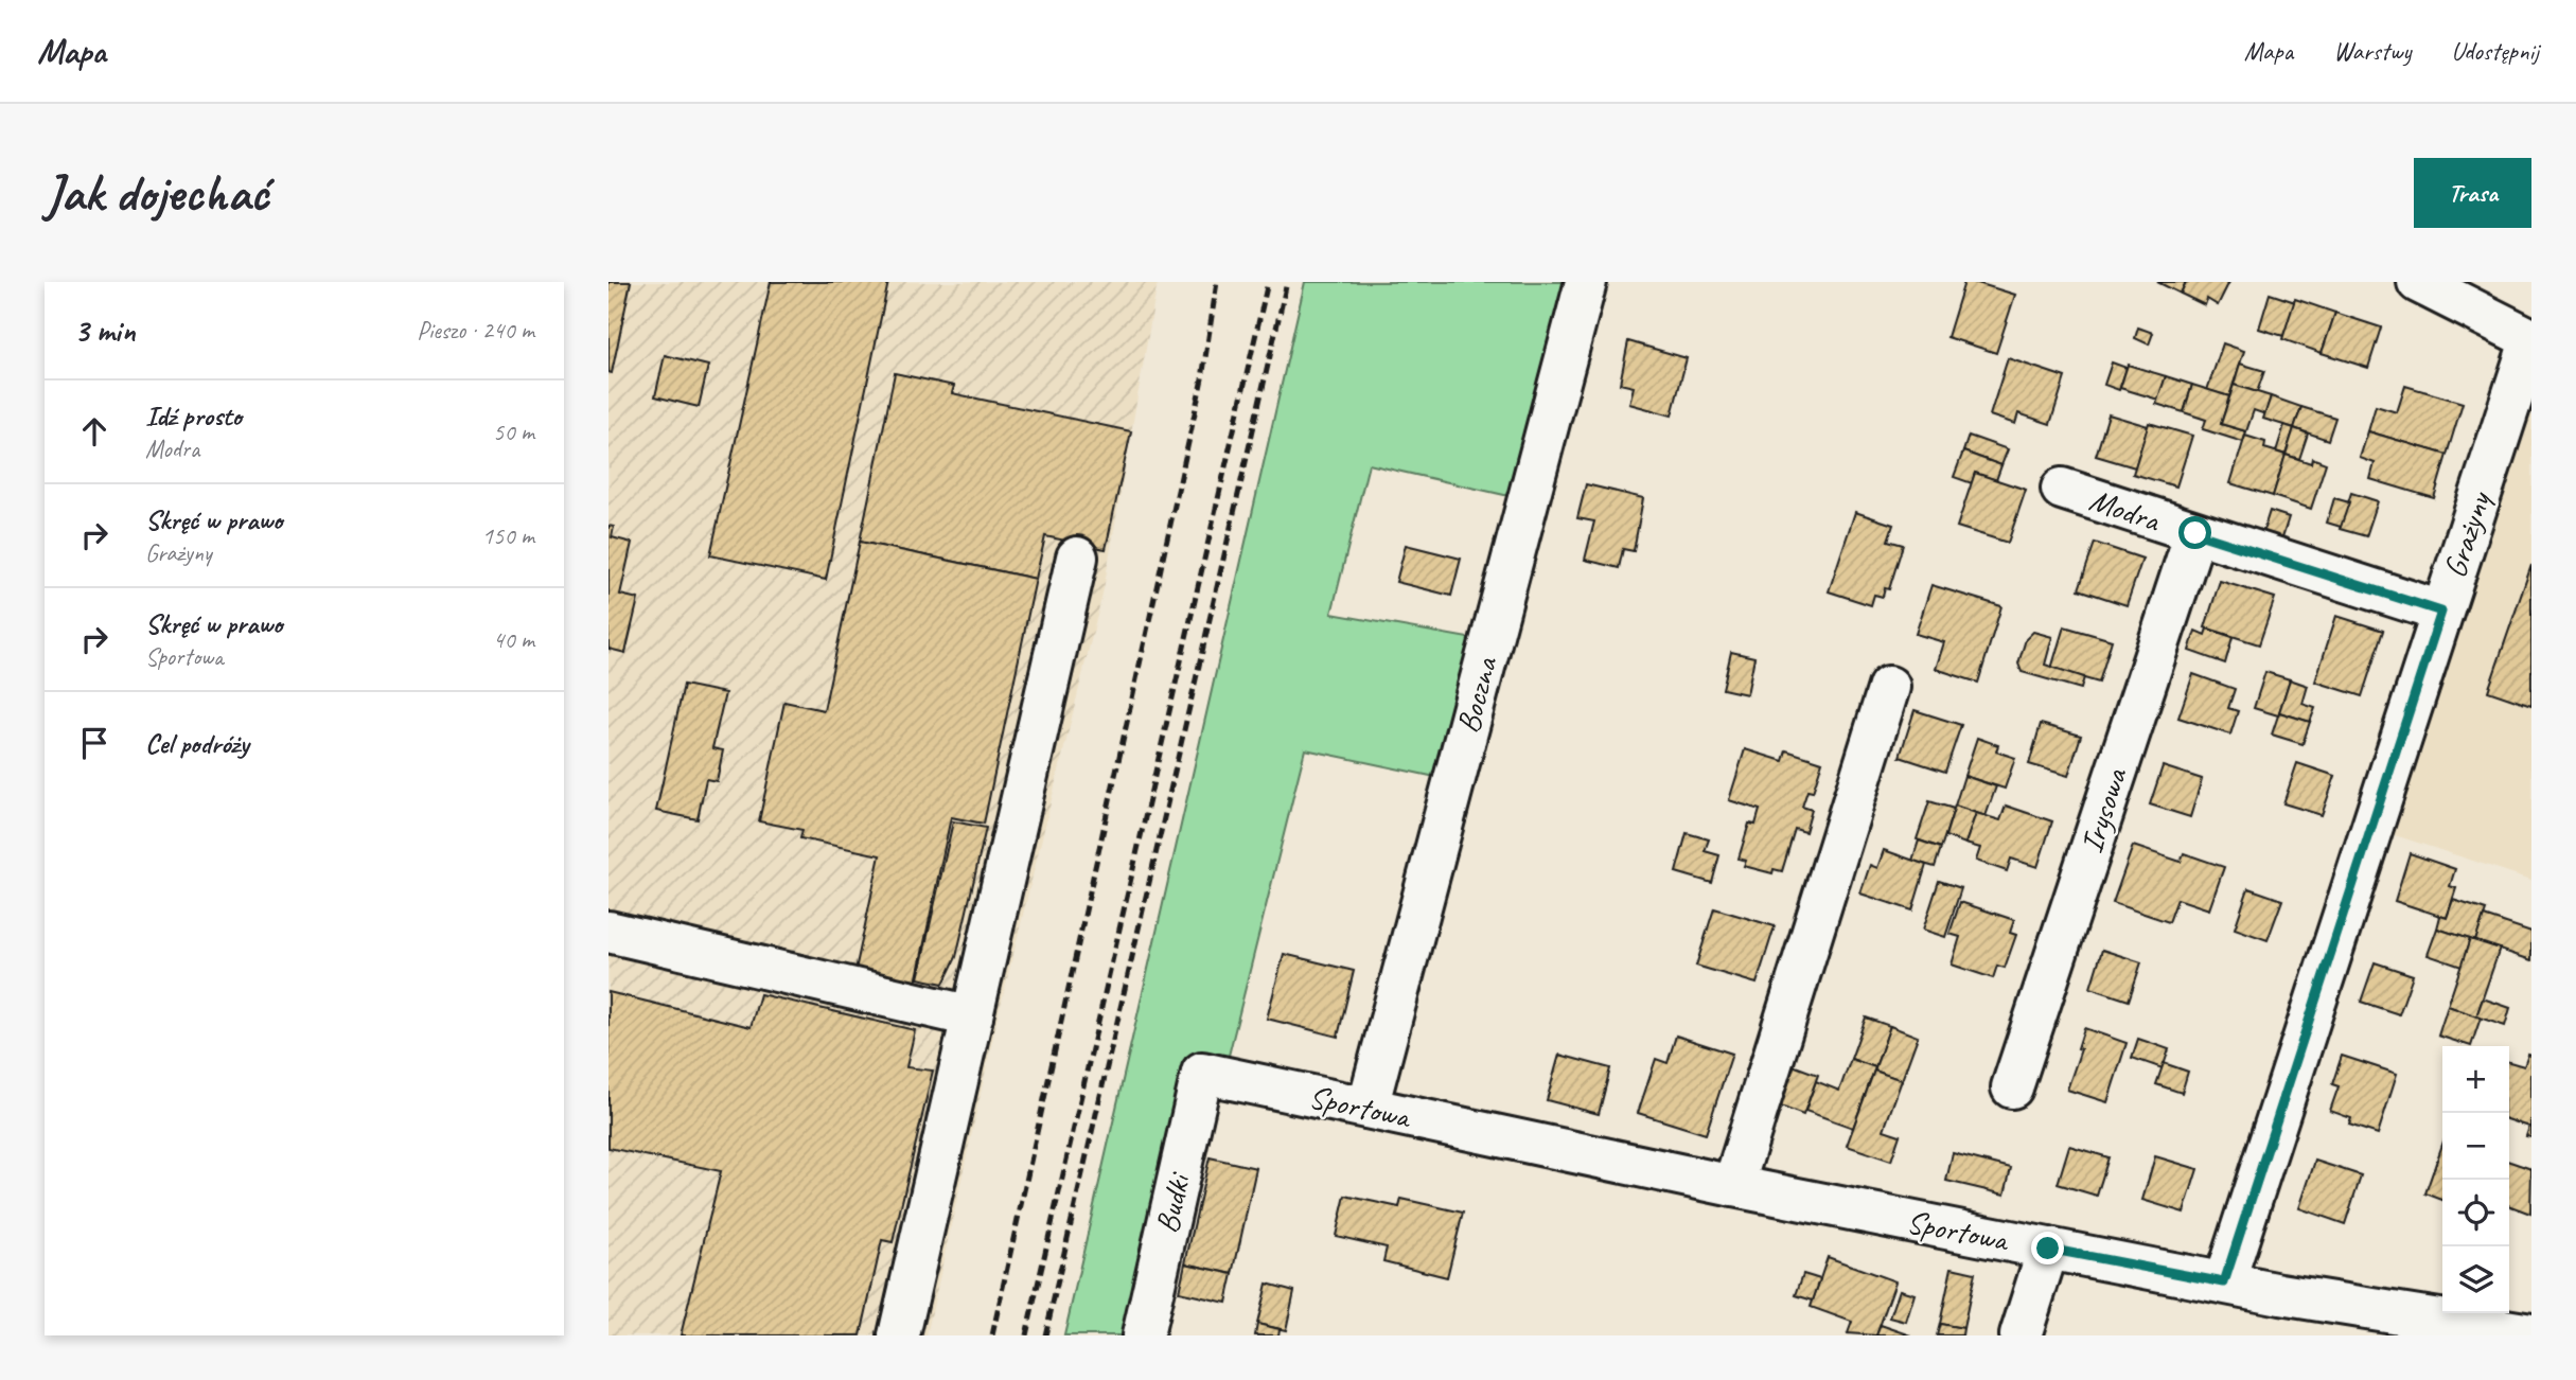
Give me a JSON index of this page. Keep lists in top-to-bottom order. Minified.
{"streets":{"street":["Modra","Grażyny","Boczna","Irysowa","Sportowa","Budki"]},"crossings":[["Modra","Grażyny"],["Modra","Irysowa"],["Grażyny","Sportowa"],["Boczna","Sportowa"],["Sportowa","Budki"]],"page":{"header":"Mapa","nav":["Mapa","Warstwy","Udostępnij"],"buttons":"Trasa","title":"Jak dojechać","heading":["3 min","Pieszo · 240 m"],"list":[["Idź prosto","Modra","50 m"],["Skręć w prawo","Grażyny","150 m"],["Skręć w prawo","Sportowa","40 m"],"Cel podróży"],"map_buttons":["+","−"]}}
